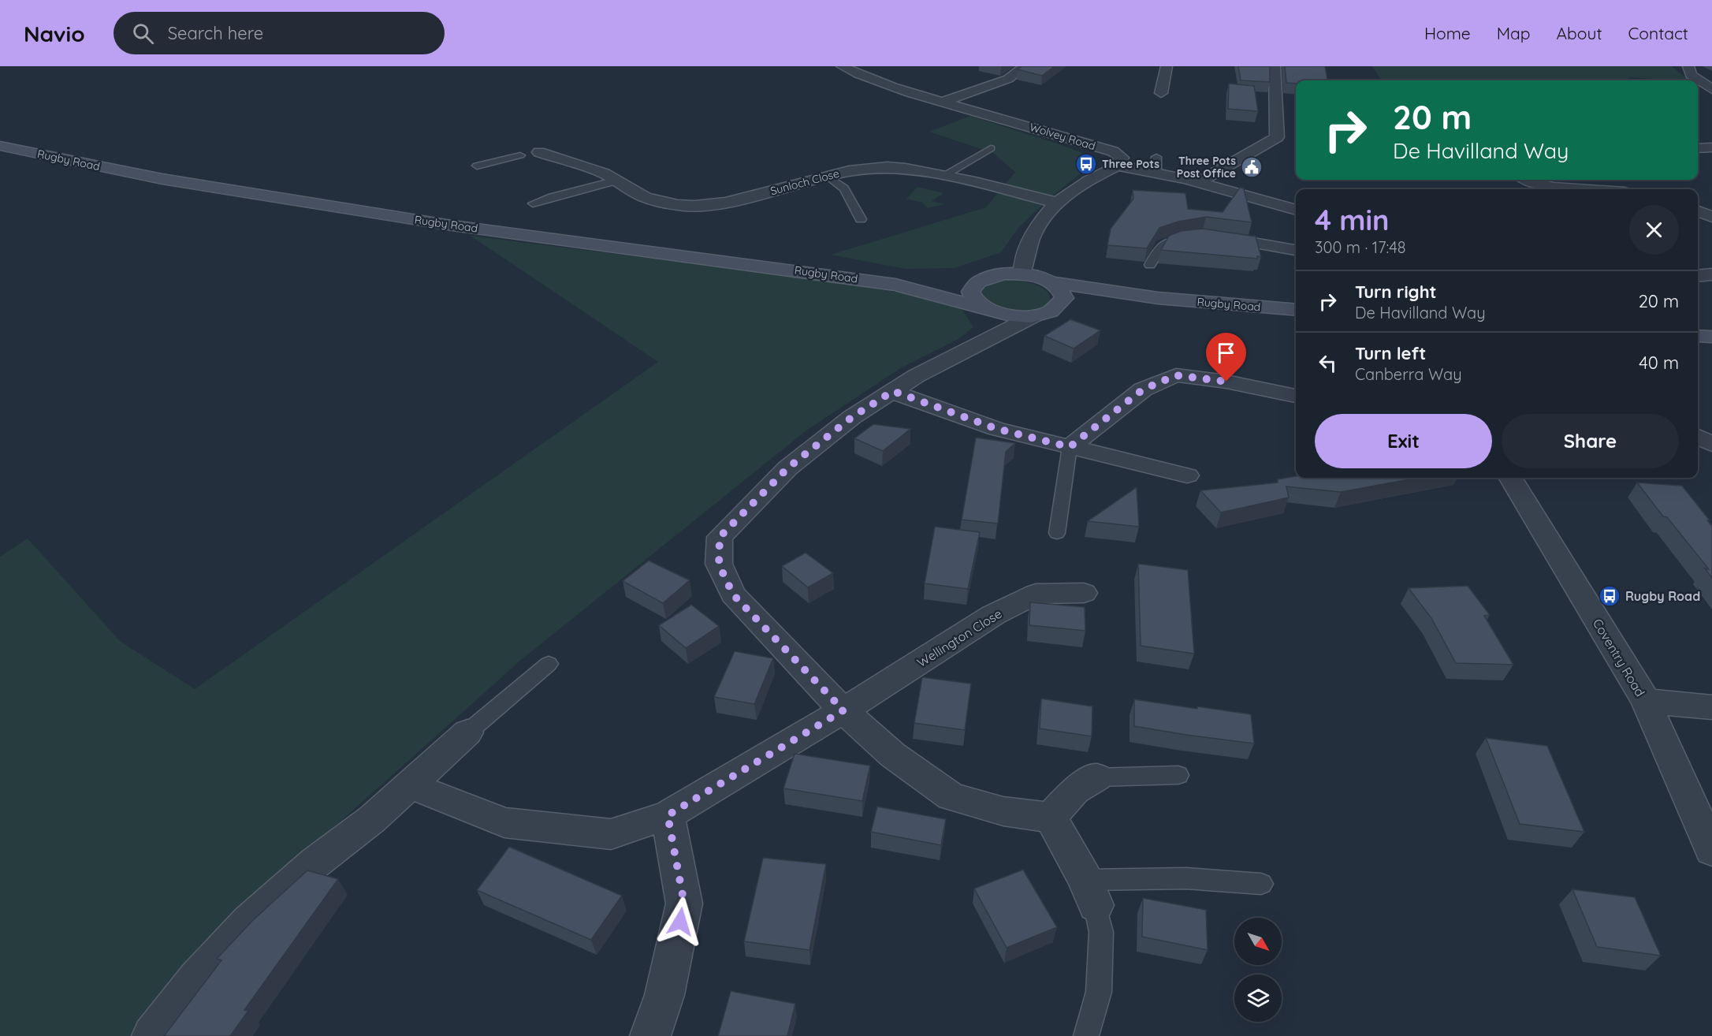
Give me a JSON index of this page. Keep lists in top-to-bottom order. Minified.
{"streets":{"main road":["Rugby Road"],"street":["Wolvey Road","Sunloch Close","Wellington Close","Coventry Road"]},"places":{"bus stop":["Three Pots","Rugby Road"],"public building":["Three Pots Post Office"]},"north":"bottom right","page":{"header":"Navio","search":"Search here","nav":["Home","Map","About","Contact"],"turn":["20 m","De Havilland Way"],"heading":["4 min","300 m · 17:48"],"list":[{"name":"Turn right","note":"De Havilland Way","value":"20 m"},{"name":"Turn left","note":"Canberra Way","value":"40 m"}],"buttons":["Exit","Share"]}}
